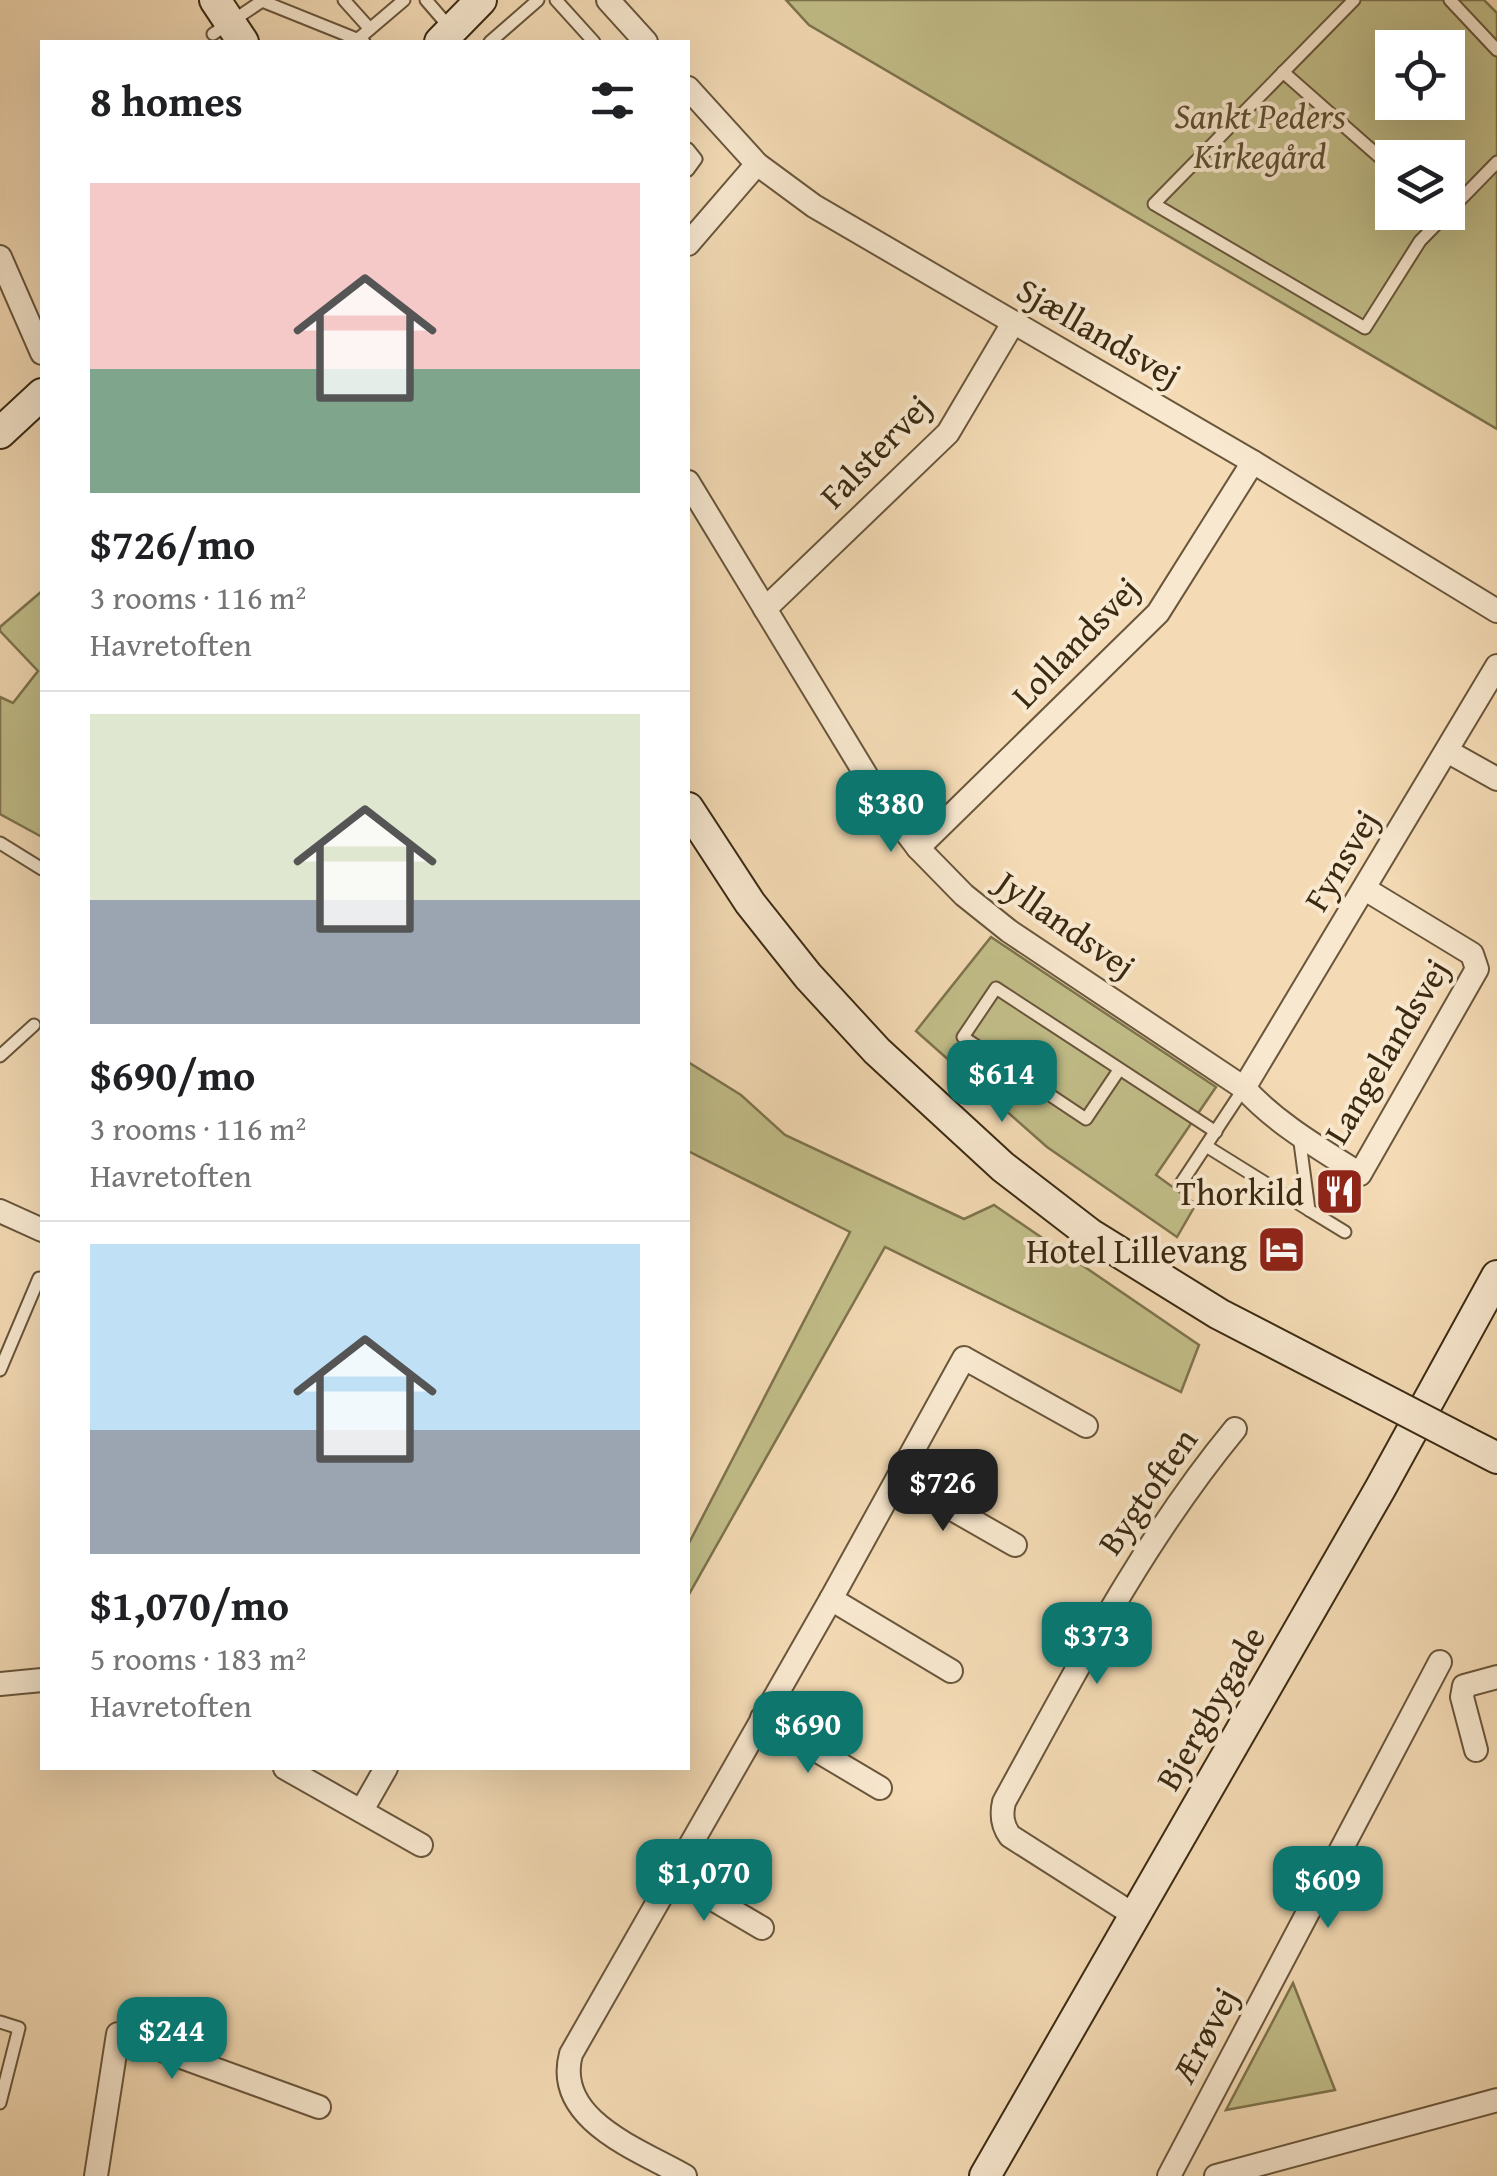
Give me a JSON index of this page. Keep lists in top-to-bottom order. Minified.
{"streets":{"street":["Sjællandsvej","Falstervej","Lollandsvej","Fynsvej","Jyllandsvej","Langelandsvej","Bygtoften","Bjergbygade","Ærøvej"]},"crossings":[["Sjællandsvej","Falstervej"],["Sjællandsvej","Lollandsvej"],["Falstervej","Jyllandsvej"],["Lollandsvej","Jyllandsvej"],["Fynsvej","Jyllandsvej"],["Fynsvej","Langelandsvej"],["Jyllandsvej","Langelandsvej"],["Bygtoften","Bjergbygade"]],"parks":["Sankt Peders Kirkegård"],"places":{"restaurant":["Thorkild"],"hotel":["Hotel Lillevang"]},"page":{"heading":"8 homes","list":[{"name":"$726/mo","note":"3 rooms · 116 m² · Havretoften"},{"name":"$690/mo","note":"3 rooms · 116 m² · Havretoften"},{"name":"$1,070/mo","note":"5 rooms · 183 m² · Havretoften"}],"price":["$380","$614","$726","$373","$690","$1,070","$609","$244"]}}
